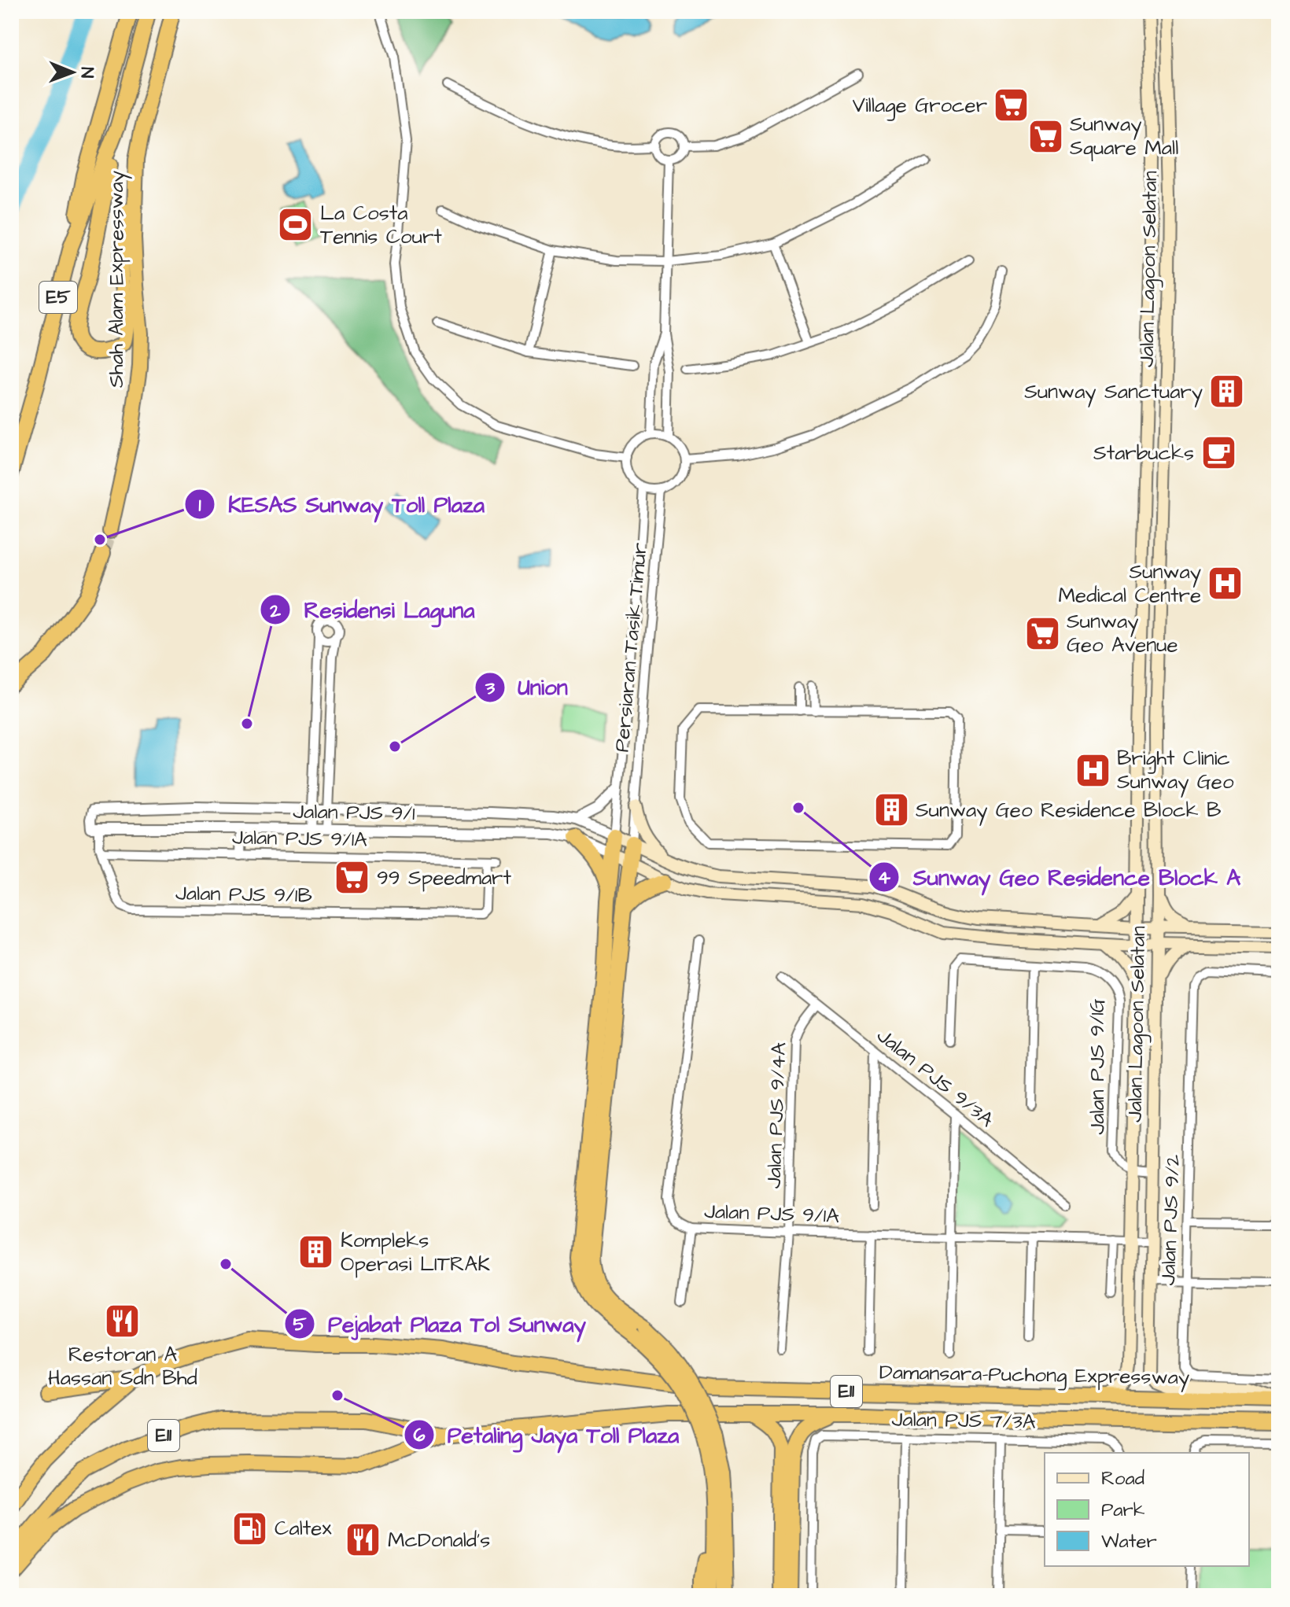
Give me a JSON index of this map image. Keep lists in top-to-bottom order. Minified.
{"streets":{"highway":["Shah Alam Expressway","E5","Damansara–Puchong Expressway","E11"],"main road":["Jalan Lagoon Selatan"],"street":["Persiaran Tasik Timur","Jalan PJS 9/1","Jalan PJS 9/1A","Jalan PJS 9/1B","Jalan PJS 9/1G","Jalan PJS 9/3A","Jalan PJS 9/4A","Jalan PJS 9/2","Jalan PJS 7/3A"]},"crossings":[["Jalan Lagoon Selatan","Jalan PJS 9/1A"],["Jalan Lagoon Selatan","Jalan PJS 9/1G"],["Jalan Lagoon Selatan","Damansara–Puchong Expressway"],["Persiaran Tasik Timur","Jalan PJS 9/1"],["Jalan PJS 9/1A","Jalan PJS 9/1B"],["Jalan PJS 9/1A","Jalan PJS 9/4A"],["Jalan PJS 9/3A","Jalan PJS 9/4A"]],"places":{"supermarket":["Village Grocer","Sunway Square Mall","Sunway Geo Avenue","99 Speedmart"],"sports":["La Costa Tennis Court"],"building":["Sunway Sanctuary","Sunway Geo Residence Block B","Kompleks Operasi LITRAK"],"cafe":["Starbucks"],"other":["KESAS Sunway Toll Plaza","Residensi Laguna","Union","Sunway Geo Residence Block A","Pejabat Plaza Tol Sunway","Petaling Jaya Toll Plaza"],"hospital":["Sunway Medical Centre","Bright Clinic Sunway Geo"],"restaurant":["Restoran A Hassan Sdn Bhd","McDonald's"],"fuel station":["Caltex"]},"legend":["Road","Park","Water"],"north":"right"}
